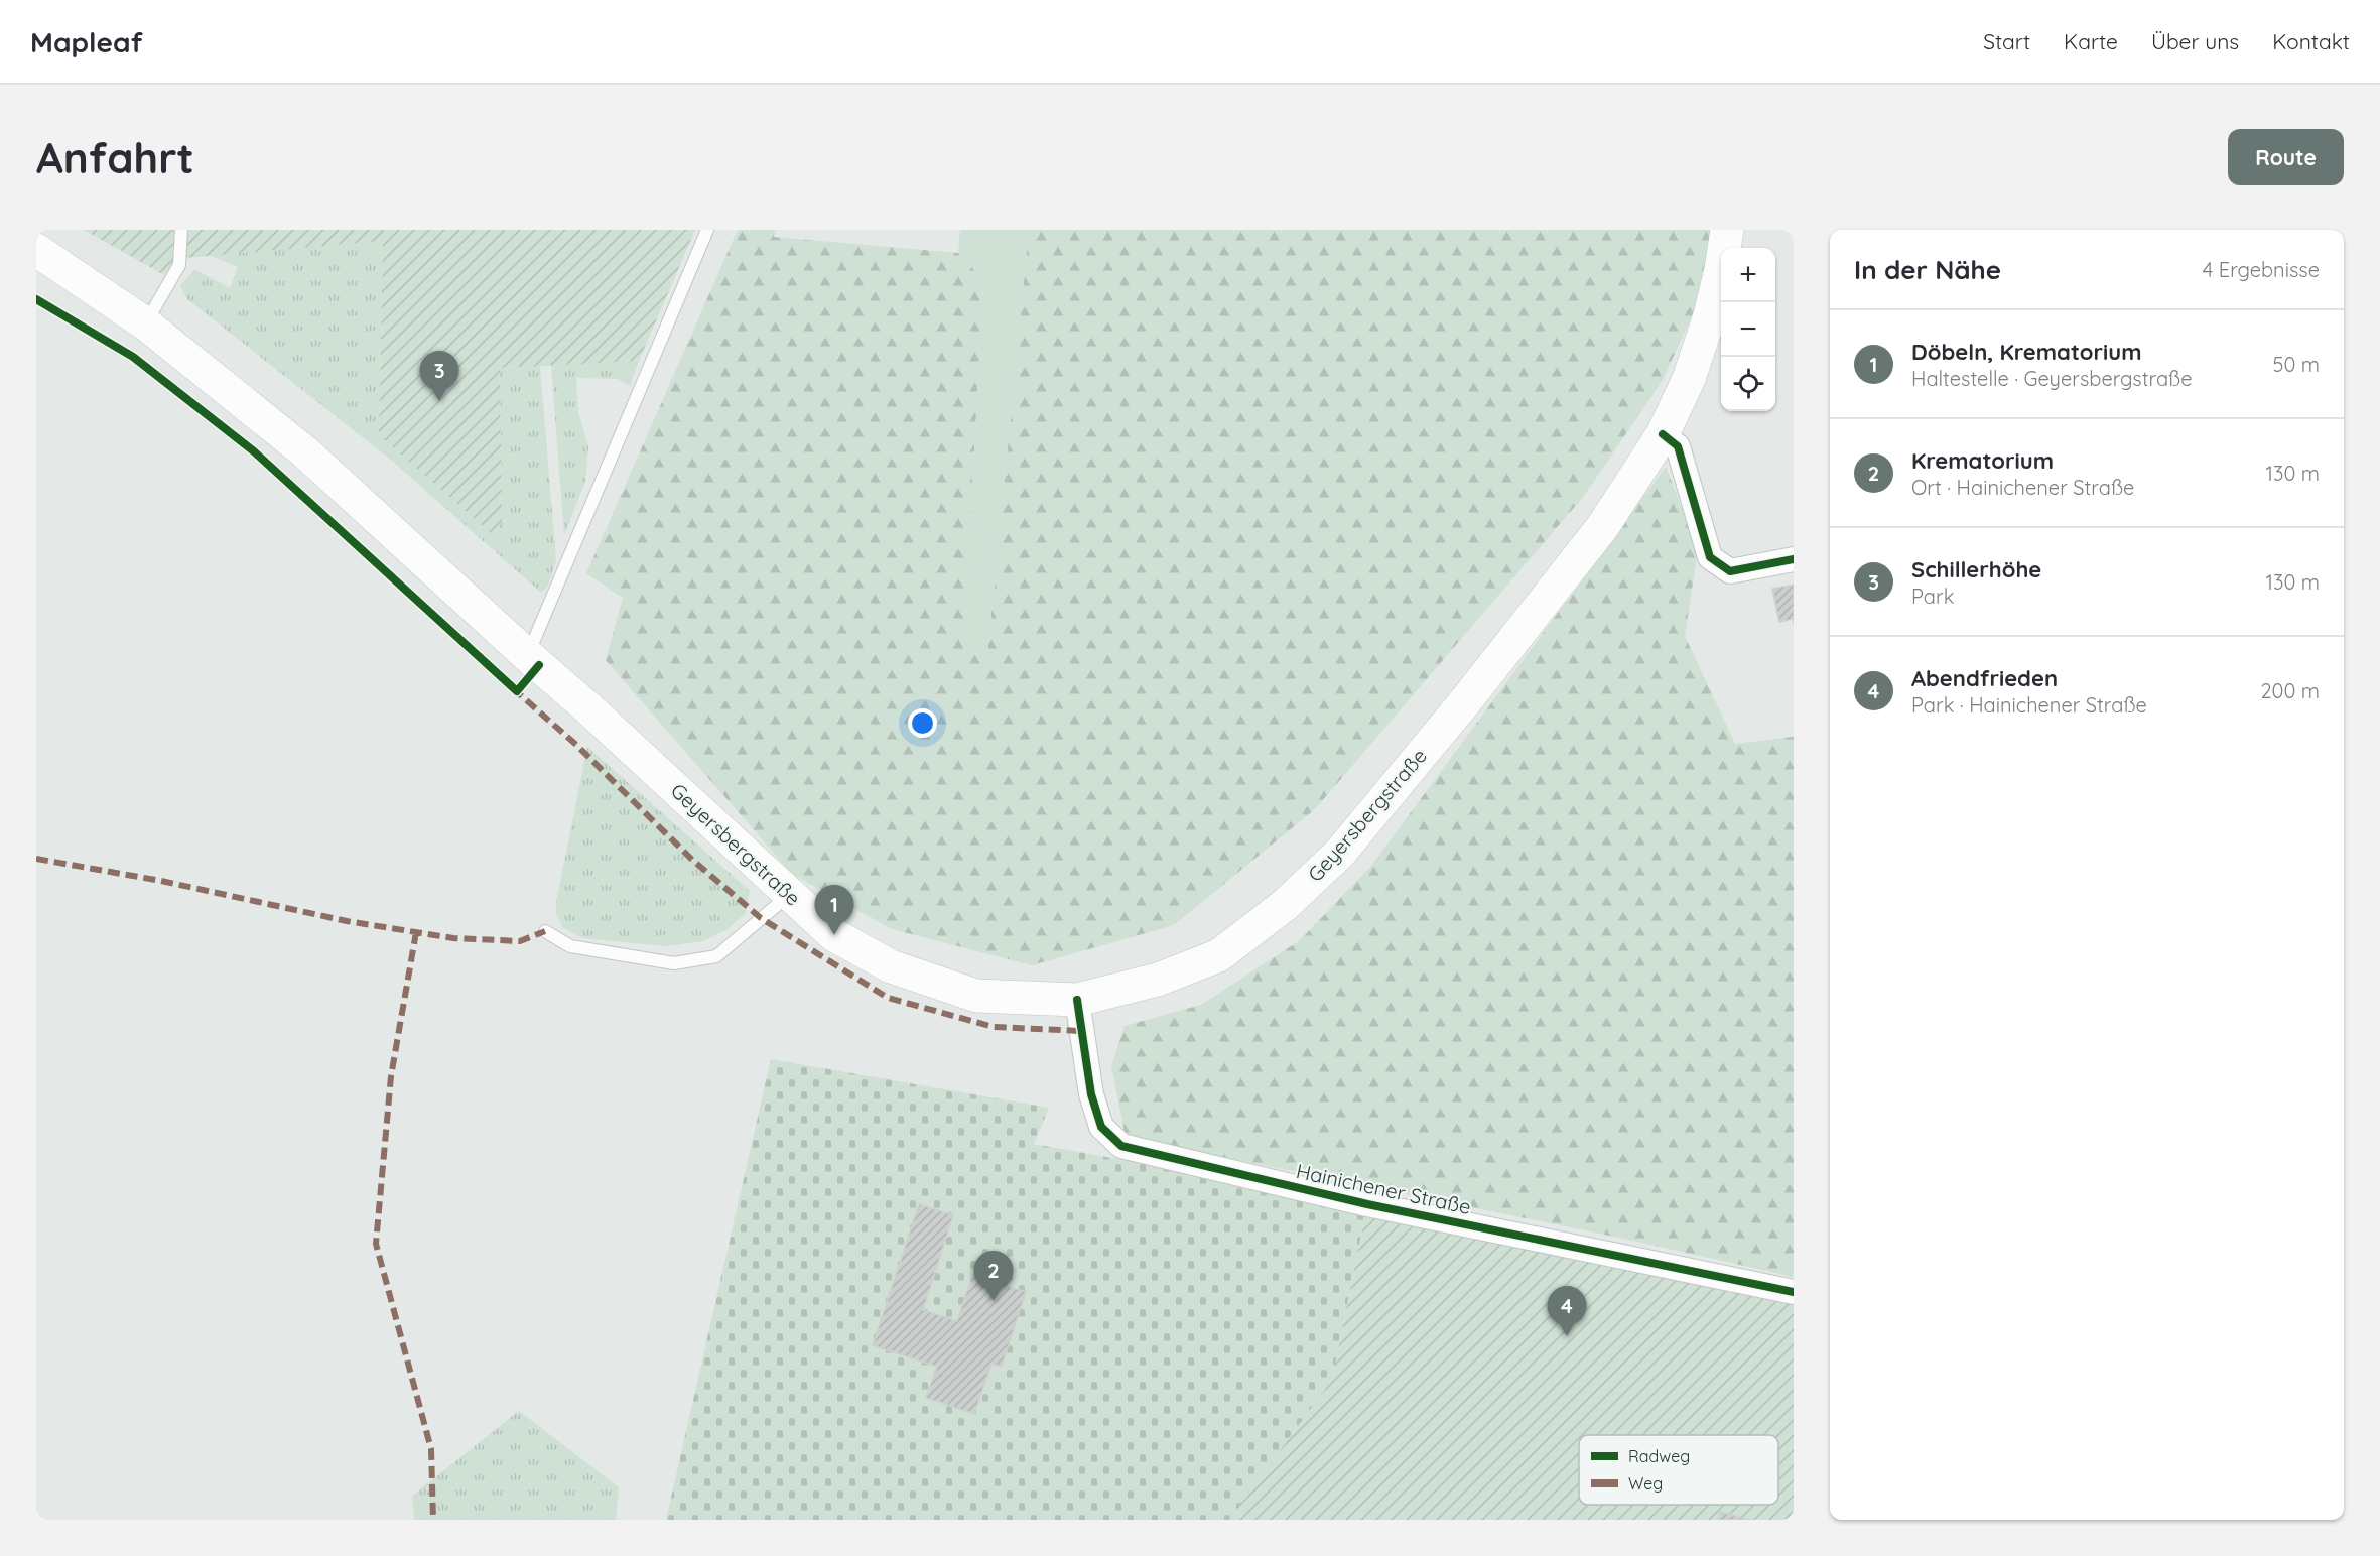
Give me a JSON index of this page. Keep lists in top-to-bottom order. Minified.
{"streets":{"main road":["Geyersbergstraße"],"street":["Hainichener Straße"]},"crossings":[["Geyersbergstraße","Hainichener Straße"]],"legend":["Radweg","Weg"],"page":{"header":"Mapleaf","nav":["Start","Karte","Über uns","Kontakt"],"buttons":"Route","title":"Anfahrt","heading":["In der Nähe","4 Ergebnisse"],"map_buttons":["+","−"],"list":[{"mark":"1","name":"Döbeln, Krematorium","note":"Haltestelle · Geyersbergstraße","value":"50 m"},{"mark":"2","name":"Krematorium","note":"Ort · Hainichener Straße","value":"130 m"},{"mark":"3","name":"Schillerhöhe","note":"Park","value":"130 m"},{"mark":"4","name":"Abendfrieden","note":"Park · Hainichener Straße","value":"200 m"}],"pins":["3","1","2","4"]}}
